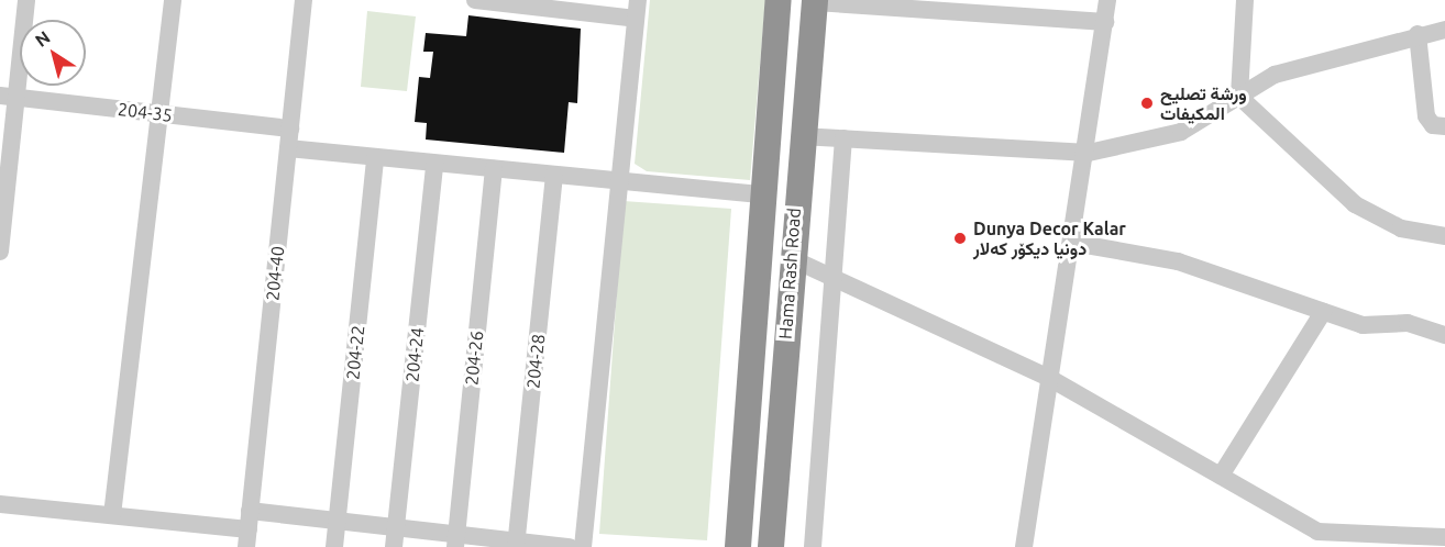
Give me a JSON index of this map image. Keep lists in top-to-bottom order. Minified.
{"streets":{"highway":["Hama Rash Road"],"street":["204-35","204-40","204-22","204-24","204-26","204-28"]},"crossings":[["204-35","204-40"]],"places":["ورشة تصليح المكيفات","Dunya Decor Kalar دونیا دیکۆر کەلار"],"north":"top left"}
